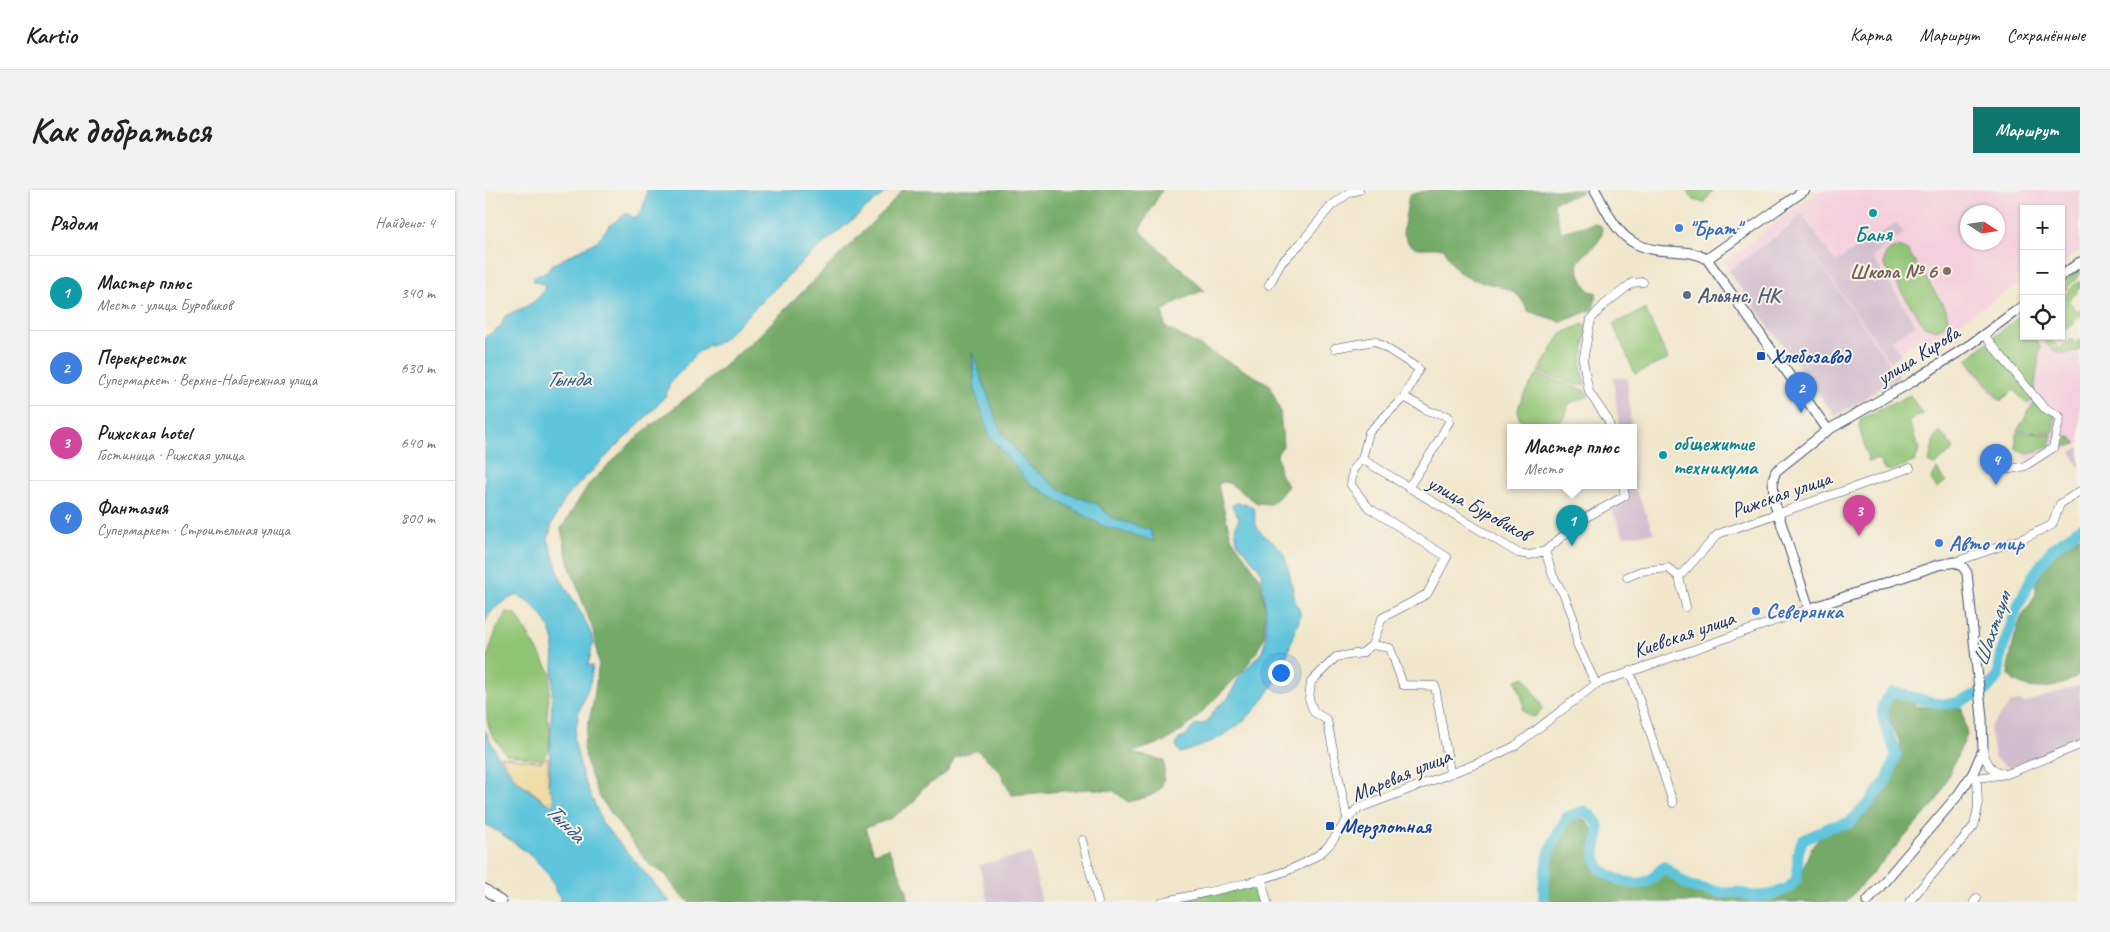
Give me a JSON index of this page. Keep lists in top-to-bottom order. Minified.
{"streets":{"street":["улица Кирова","Рижская улица","улица Буровиков","Киевская улица","Маревая улица"]},"crossings":[["улица Кирова","Рижская улица"],["улица Кирова","Киевская улица"],["Киевская улица","Маревая улица"]],"water":["Тында","Шахтаум"],"places":{"other":["Баня","\"Брат\"","Школа № 6","Альянс, НК","общежитие техникума","Авто мир","Северянка"],"transit":["Хлебозавод","Мерзлотная"]},"north":"right","page":{"header":"Kartio","nav":["Карта","Маршрут","Сохранённые"],"buttons":"Маршрут","title":"Как добраться","heading":["Рядом","Найдено: 4"],"map_buttons":["+","−"],"list":[{"mark":"1","name":"Мастер плюс","note":"Место · улица Буровиков","value":"340 m"},{"mark":"2","name":"Перекресток","note":"Супермаркет · Верхне-Набережная улица","value":"630 m"},{"mark":"3","name":"Рижская hotel","note":"Гостиница · Рижская улица","value":"640 m"},{"mark":"4","name":"Фантазия","note":"Супермаркет · Строительная улица","value":"800 m"}],"pins":["2","4","3","1"],"popup":["Мастер плюс","Место"]}}
